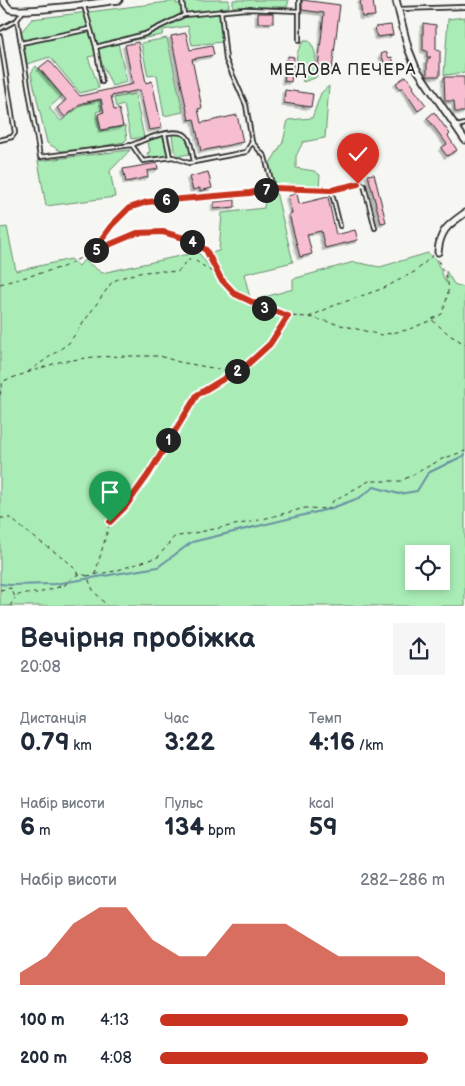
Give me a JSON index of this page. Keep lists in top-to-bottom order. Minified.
{"districts":["МЕДОВА ПЕЧЕРА"],"page":{"pins":["7","6","4","5","3","2","1"],"heading":["Вечірня пробіжка","20:08"],"stats":[["Дистанція","0.79 km"],["Час","3:22"],["Темп","4:16 /km"],["Набір висоти","6 m"],["Пульс","134 bpm"],["kcal","59"]],"chart":["Набір висоти","282–286 m"],"list":[{"name":"100 m","note":"4:13"},{"name":"200 m","note":"4:08"}]}}
